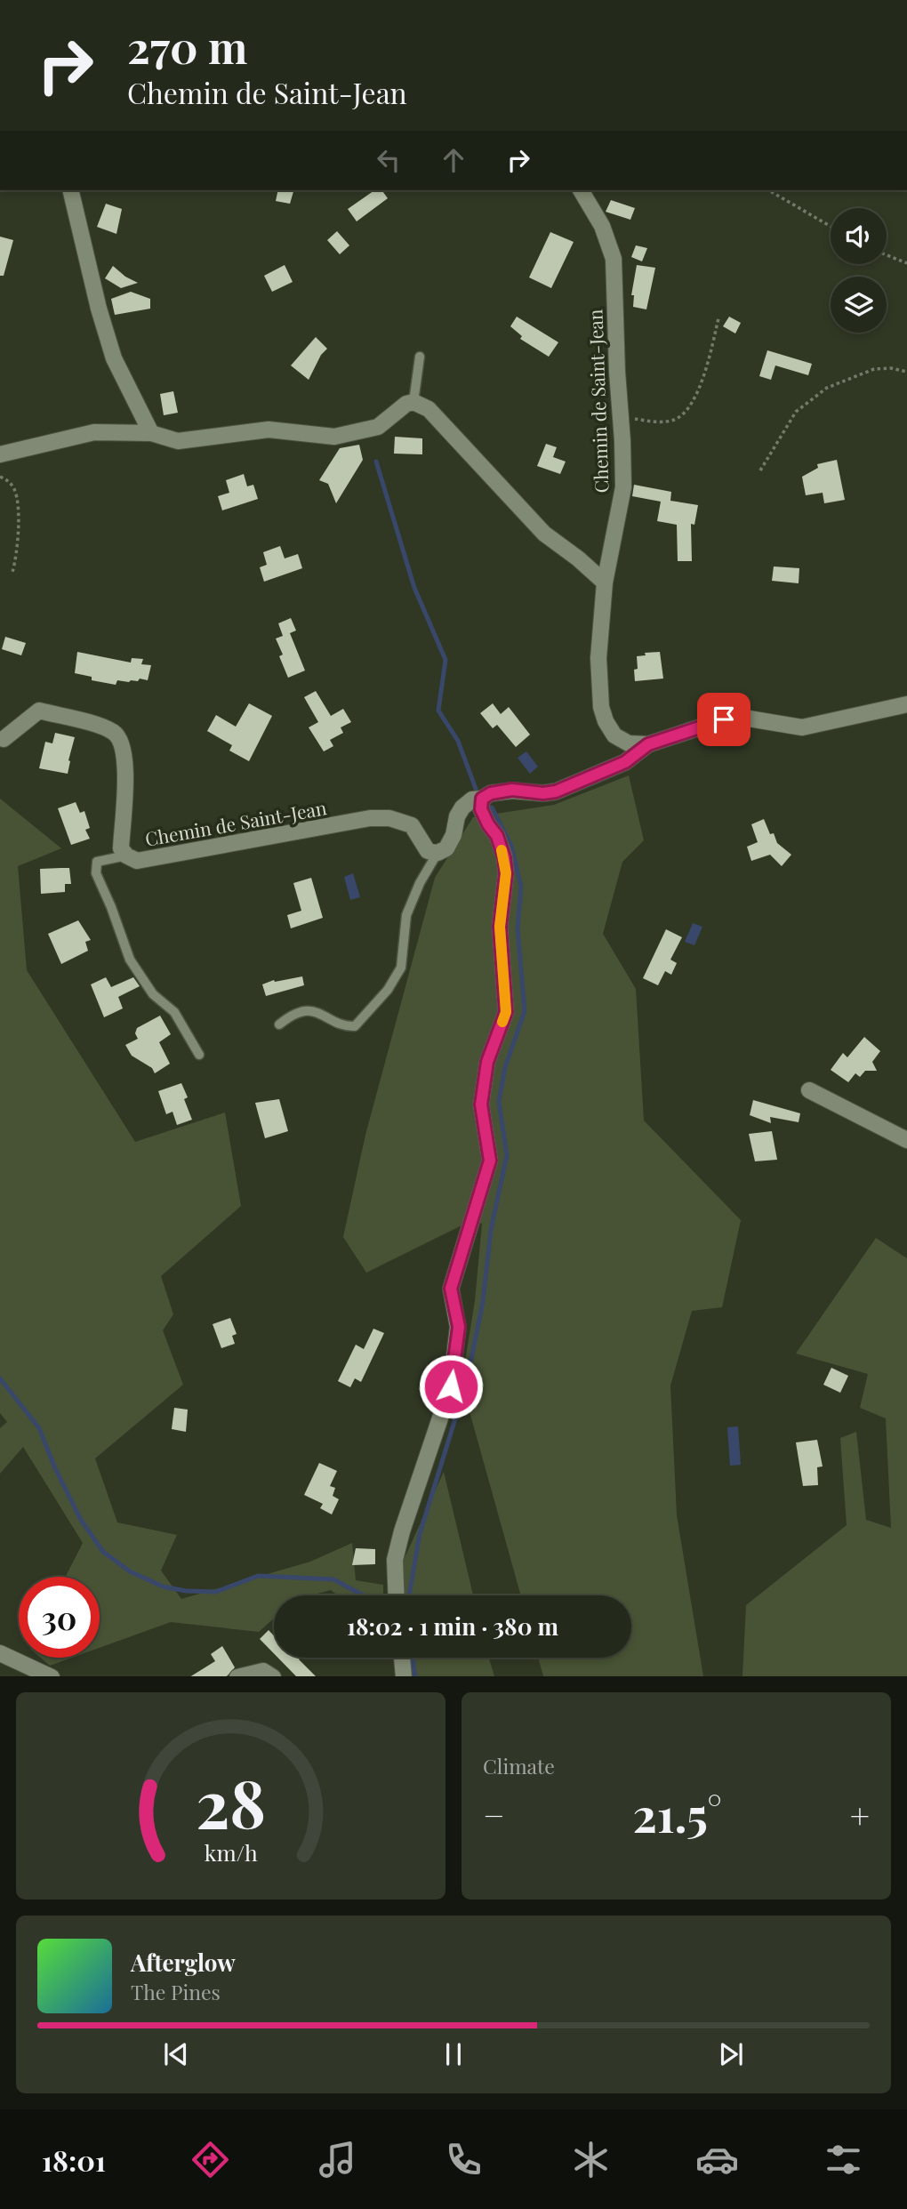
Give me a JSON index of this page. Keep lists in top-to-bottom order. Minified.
{"streets":{"street":["Chemin de Saint-Jean"]},"page":{"turn":["270 m","Chemin de Saint-Jean"],"limit":"30","trip":"18:02 · 1 min · 380 m","tile":"Climate","heat":["−","21.5°","+"],"song":["Afterglow","The Pines"],"tabs":"18:01","gauge":["28","km/h"]}}
